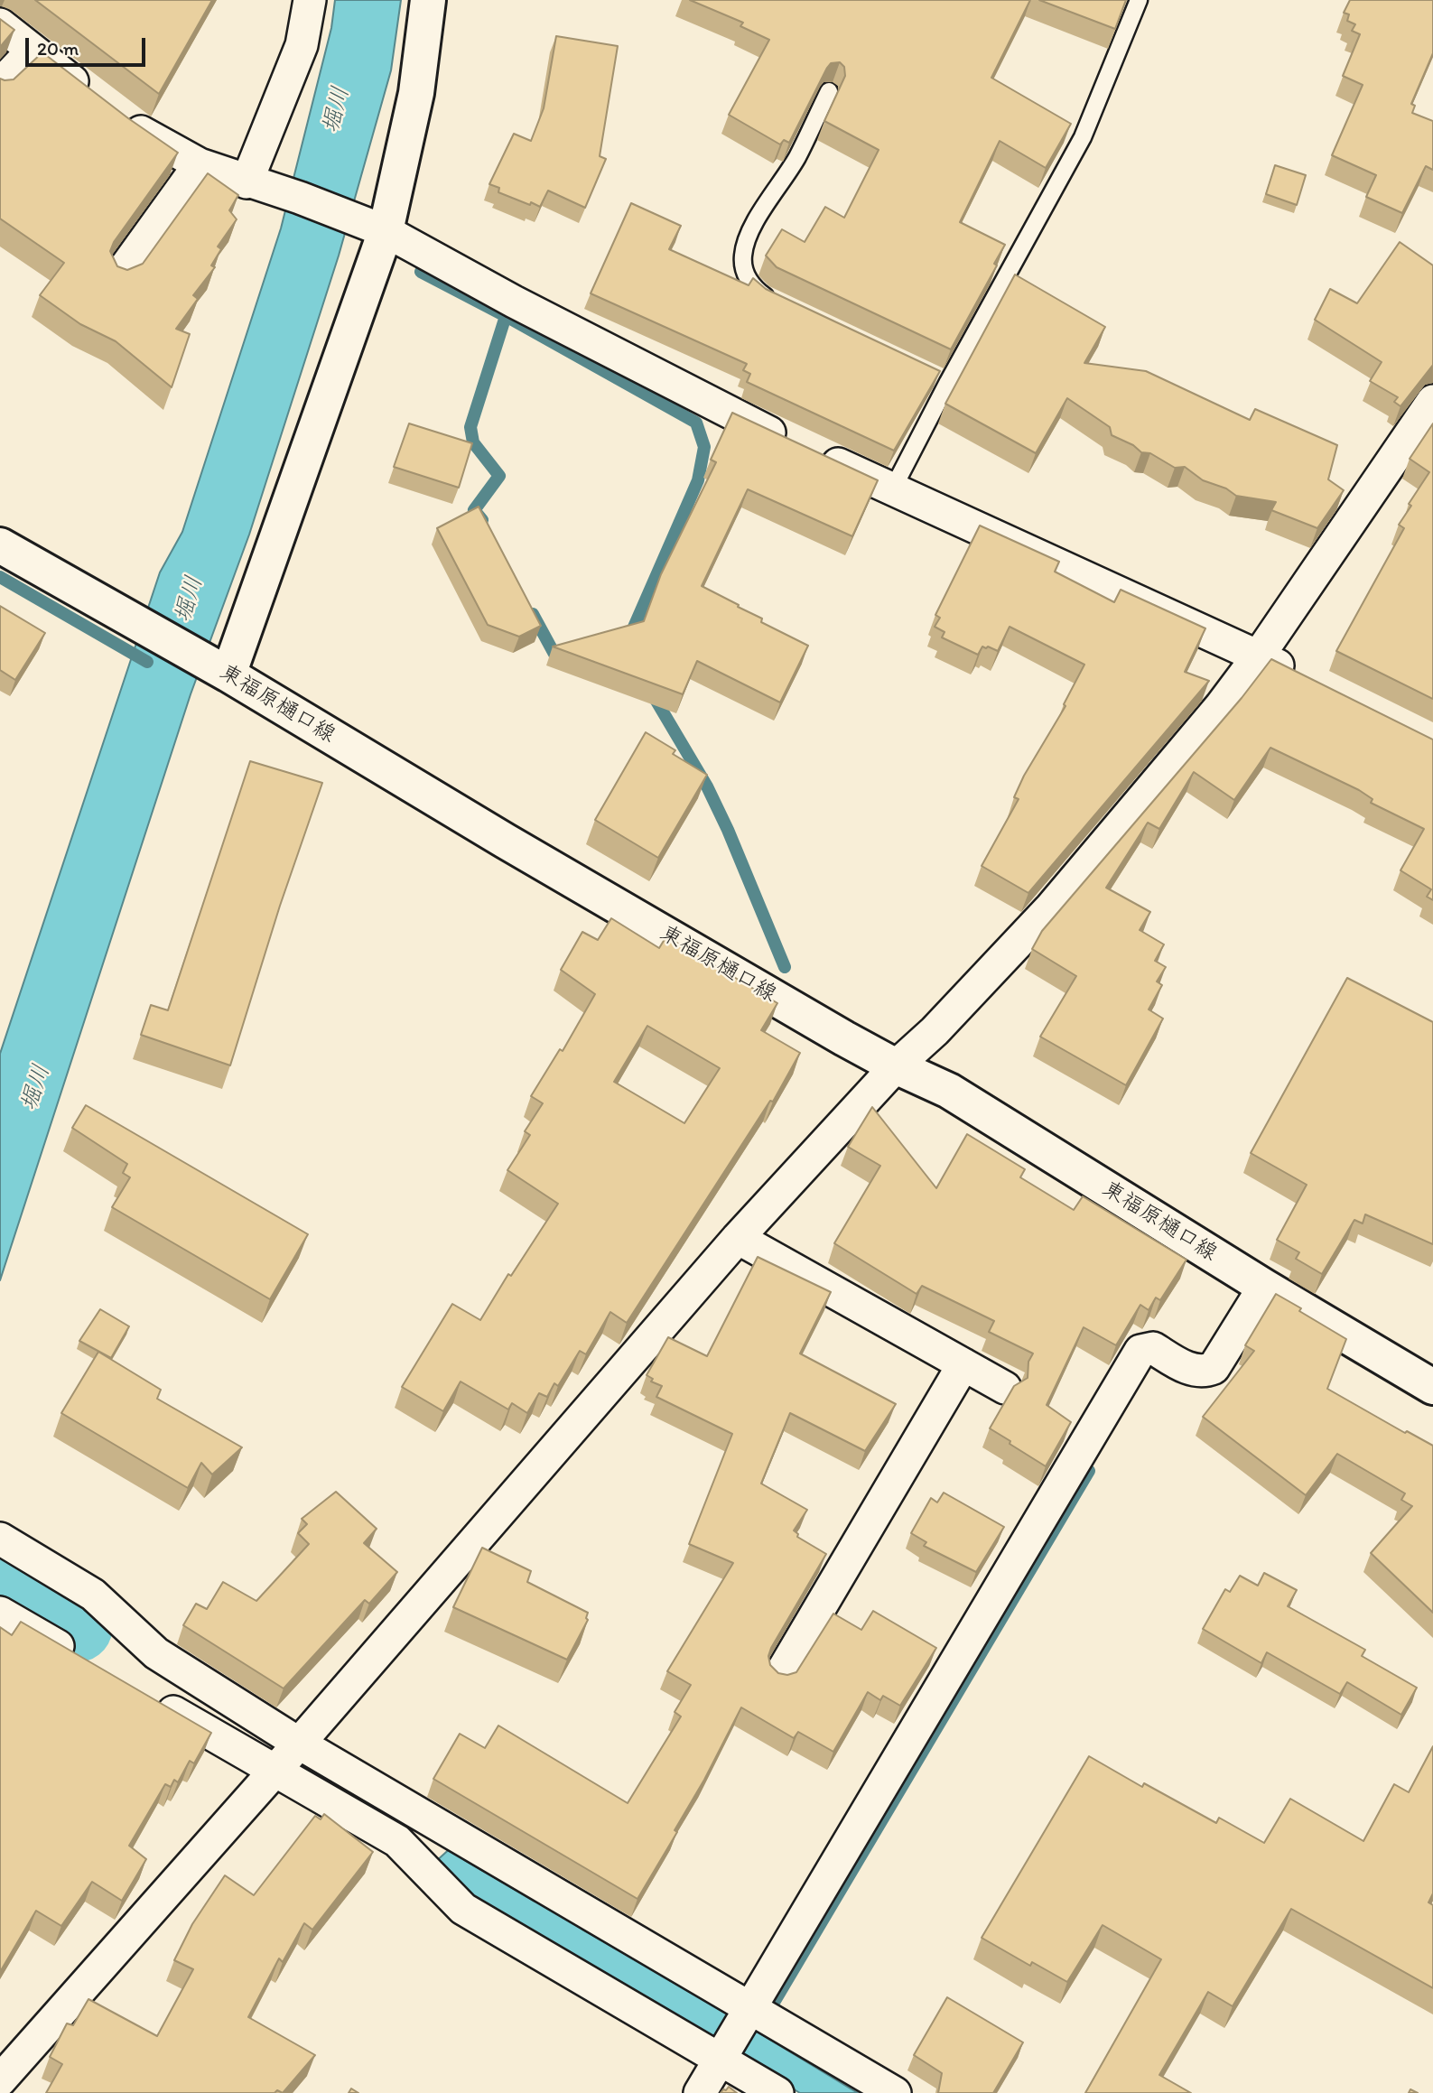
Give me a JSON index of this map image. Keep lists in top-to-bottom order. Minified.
{"streets":{"main road":["東福原樋口線"]},"water":["堀川"],"scale_bar":"20 m"}
